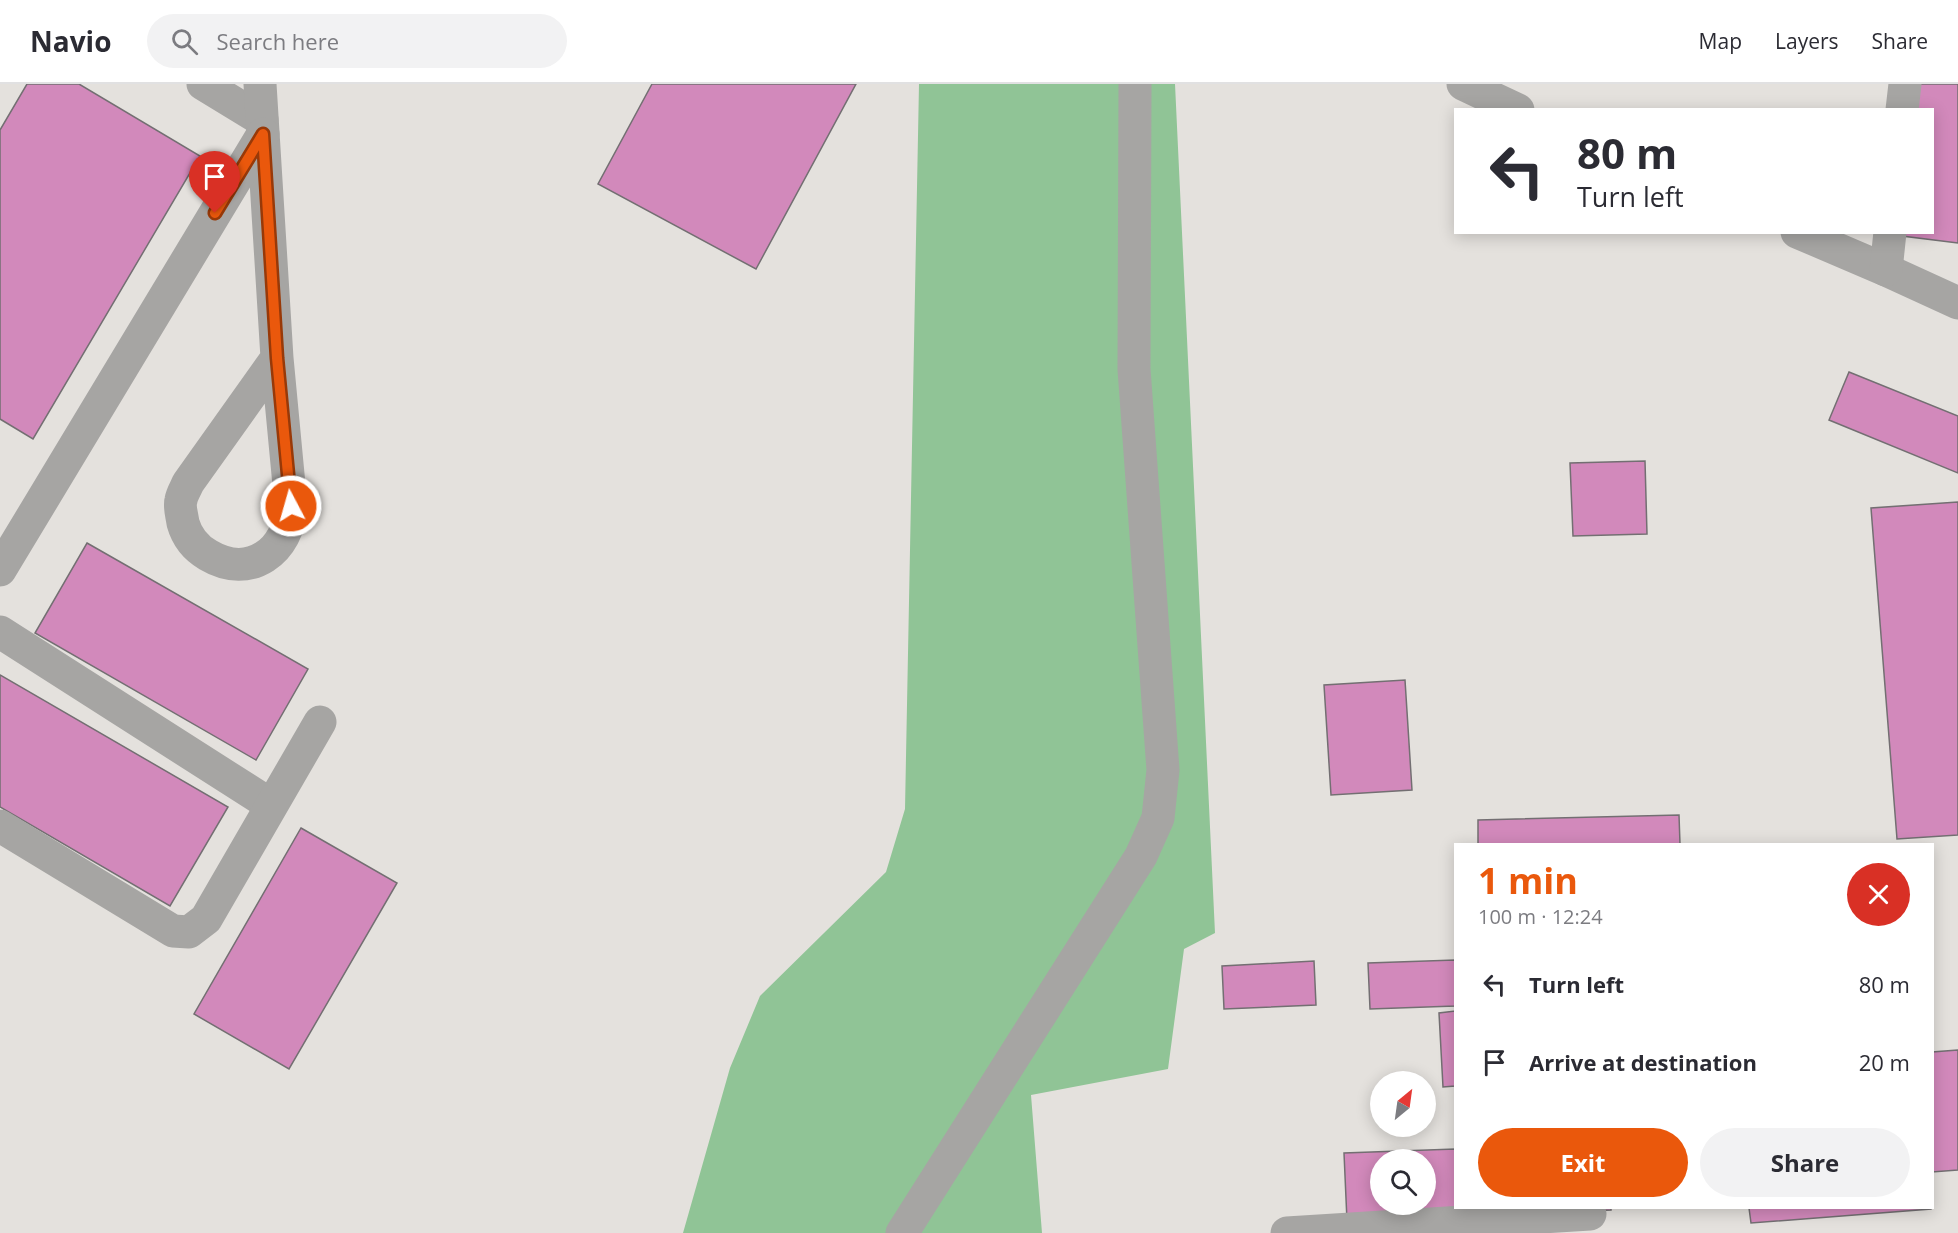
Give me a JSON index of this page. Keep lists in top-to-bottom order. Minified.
{"north":"top right","page":{"header":"Navio","search":"Search here","nav":["Map","Layers","Share"],"turn":["80 m","Turn left"],"heading":["1 min","100 m · 12:24"],"list":[{"name":"Turn left","value":"80 m"},{"name":"Arrive at destination","value":"20 m"}],"buttons":["Exit","Share"]}}
